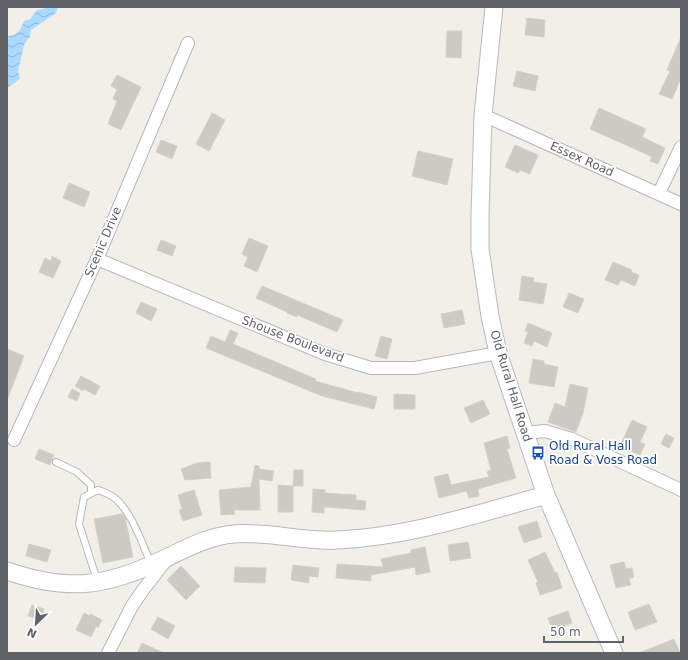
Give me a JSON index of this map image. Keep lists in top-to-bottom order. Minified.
{"streets":{"main road":["Old Rural Hall Road"],"street":["Essex Road","Scenic Drive","Shouse Boulevard"]},"crossings":[["Essex Road","Old Rural Hall Road"],["Scenic Drive","Shouse Boulevard"],["Shouse Boulevard","Old Rural Hall Road"]],"places":{"bus stop":["Old Rural Hall Road & Voss Road"]},"scale_bar":"50 m","north":"bottom left"}
